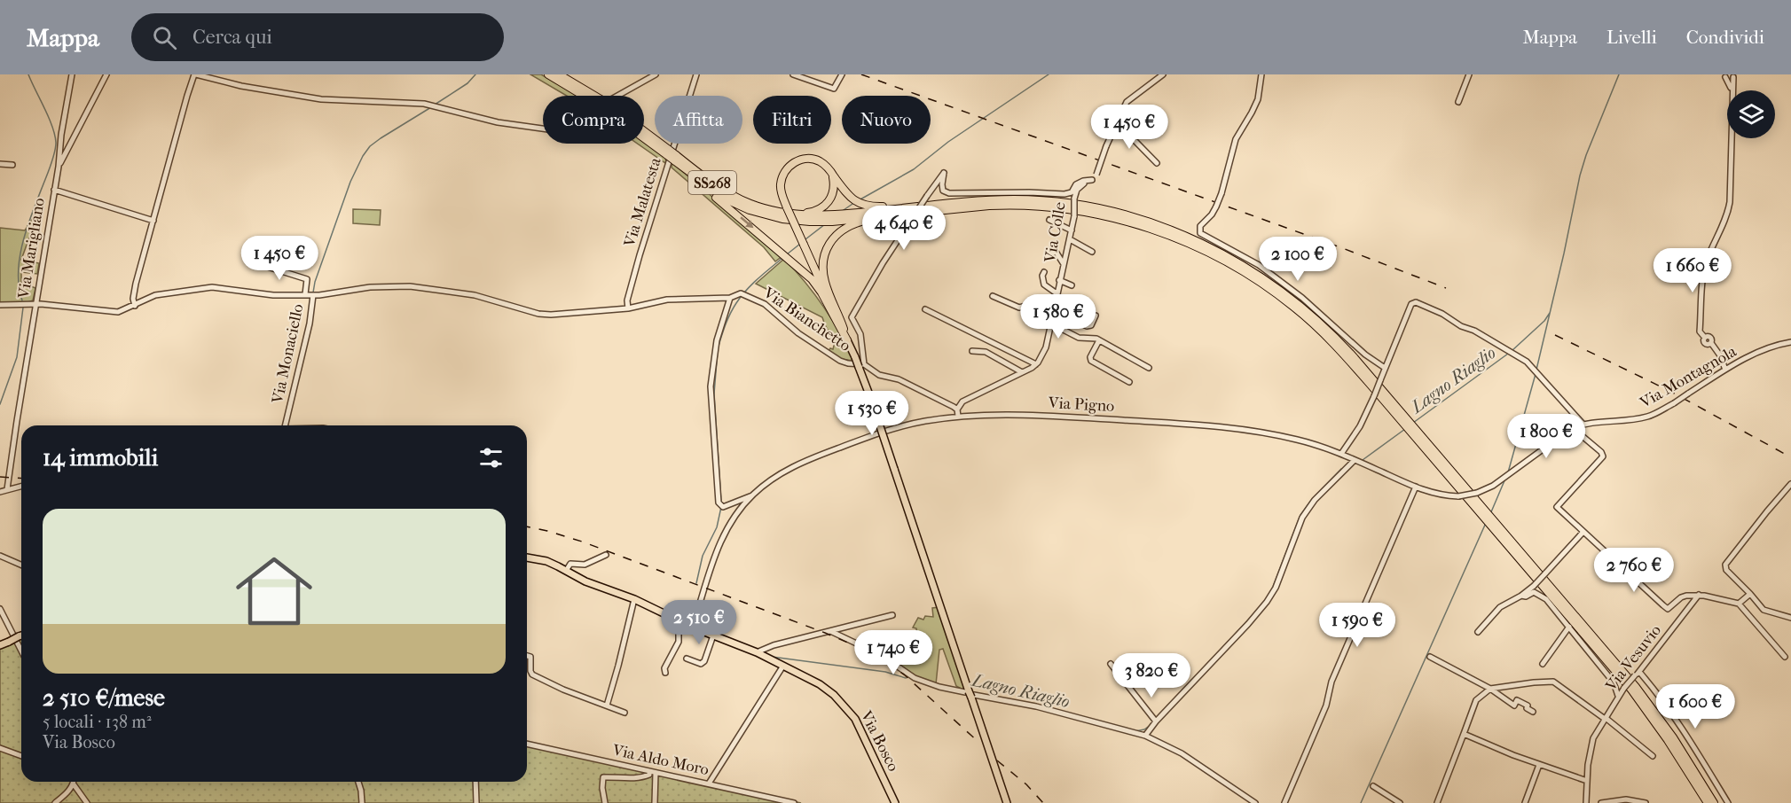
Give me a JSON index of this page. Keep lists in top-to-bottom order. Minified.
{"streets":{"highway":["SS268"],"main road":["Via Bosco"],"street":["Via Malatesta","Via Colle","Via Marigliano","Via Bianchetto","Via Monaciello","Via Montagnola","Via Pigno","Via Vesuvio","Via Aldo Moro"]},"crossings":[["Via Malatesta","Via Bianchetto"],["Via Marigliano","Via Bianchetto"],["Via Bianchetto","Via Monaciello"],["Via Bianchetto","Via Pigno"],["Via Montagnola","Via Pigno"],["Via Pigno","Via Bosco"]],"water":["Lagno Riaglio"],"page":{"header":"Mappa","search":"Cerca qui","nav":["Mappa","Livelli","Condividi"],"chip":["Compra","Affitta","Filtri","Nuovo"],"price":["1 450 €","4 640 €","1 450 €","2 100 €","1 660 €","1 580 €","1 530 €","1 800 €","2 760 €","2 510 €","1 590 €","1 740 €","3 820 €","1 600 €"],"heading":"14 immobili","list":[{"name":"2 510 €/mese","note":"5 locali · 138 m² · Via Bosco"}]}}
